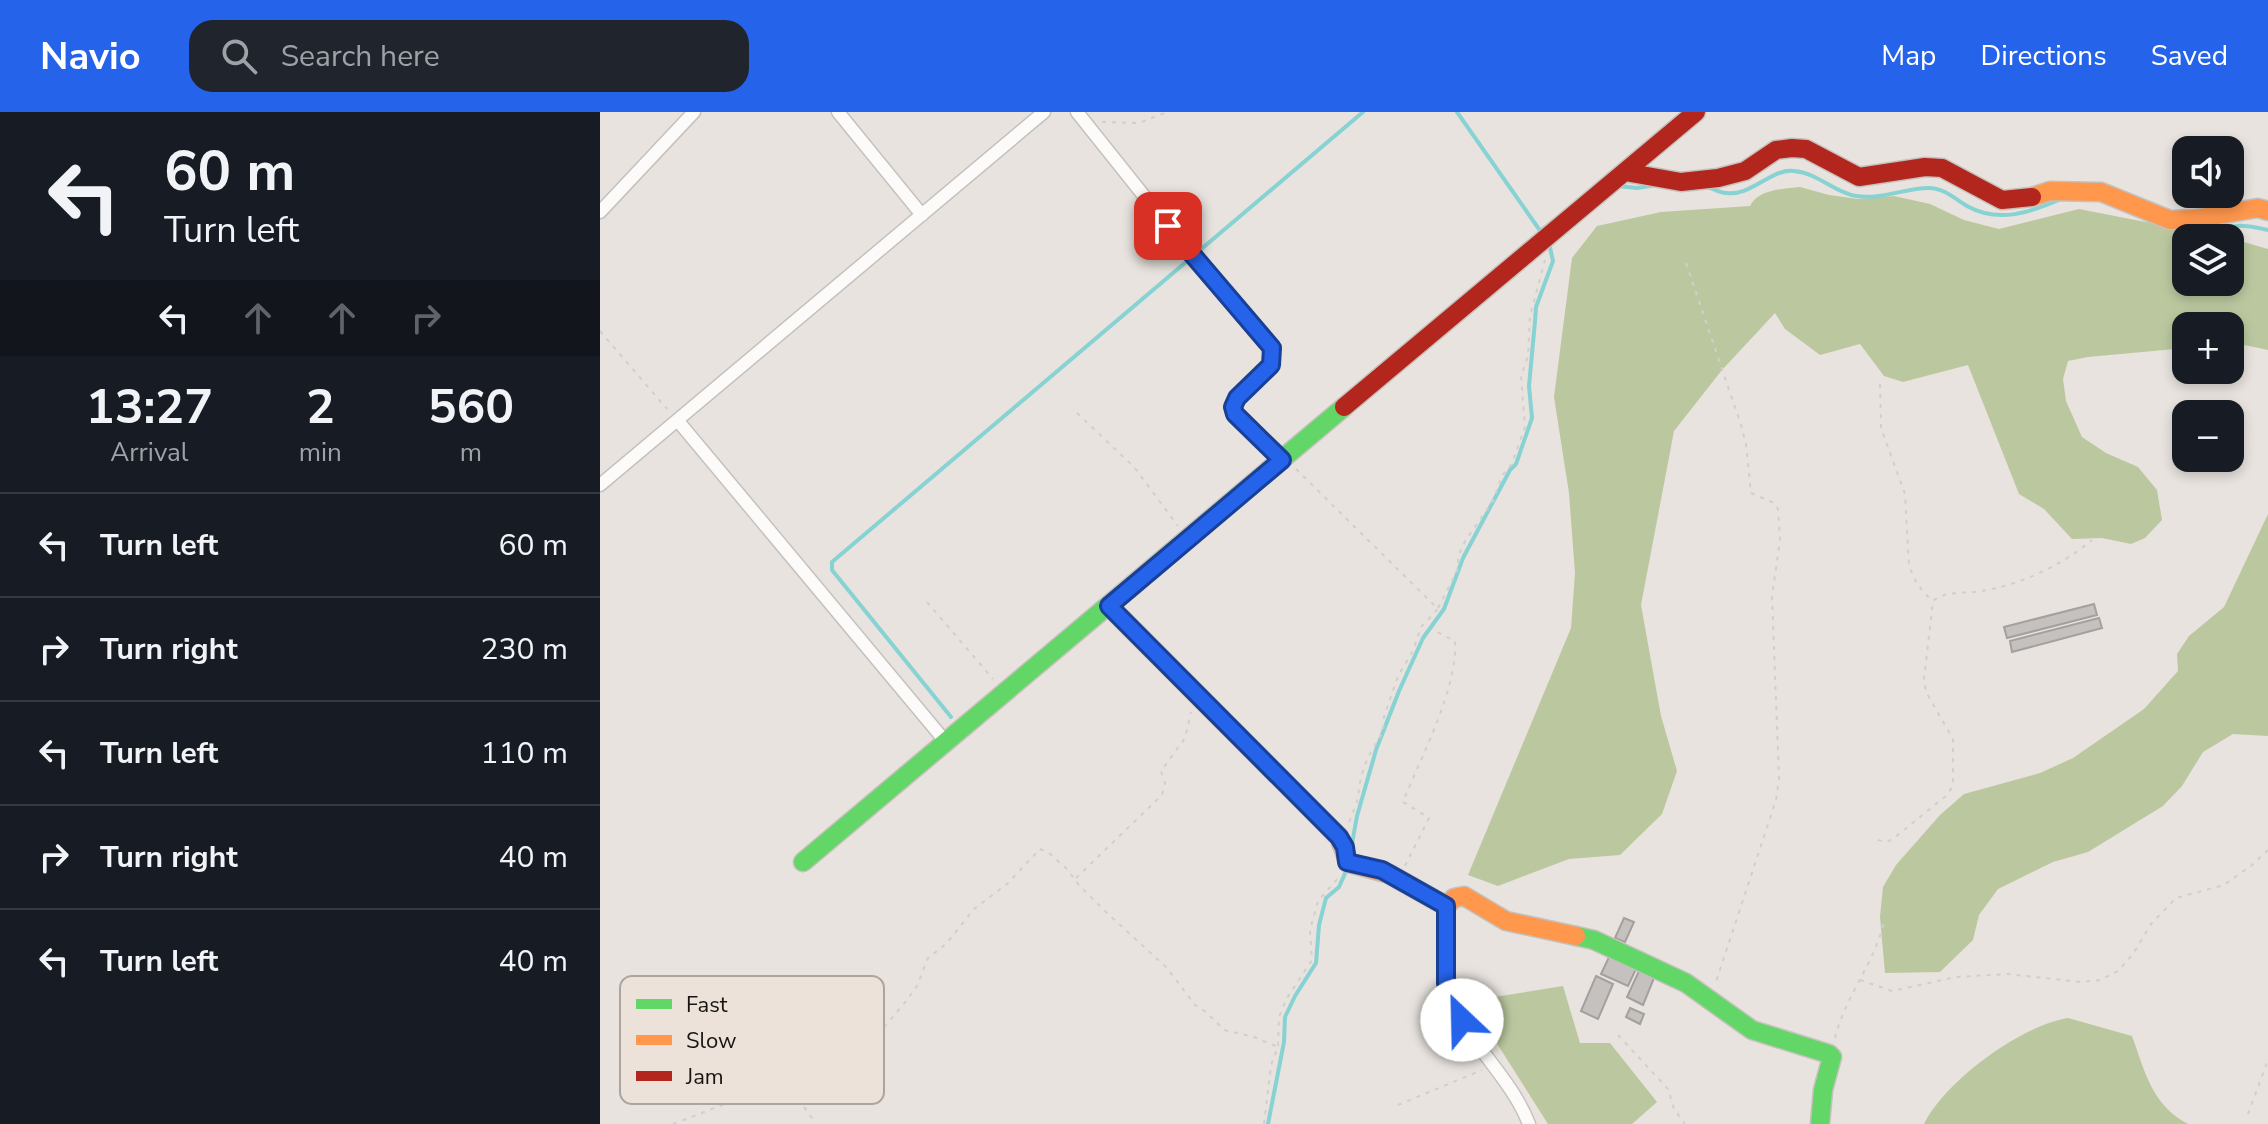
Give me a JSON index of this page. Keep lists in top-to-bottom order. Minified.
{"legend":["Fast","Slow","Jam"],"page":{"header":"Navio","search":"Search here","nav":["Map","Directions","Saved"],"turn":["60 m","Turn left"],"map_buttons":["+","−"],"eta":["13:27","Arrival","2","min","560","m"],"list":[{"name":"Turn left","value":"60 m"},{"name":"Turn right","value":"230 m"},{"name":"Turn left","value":"110 m"},{"name":"Turn right","value":"40 m"},{"name":"Turn left","value":"40 m"}]}}
